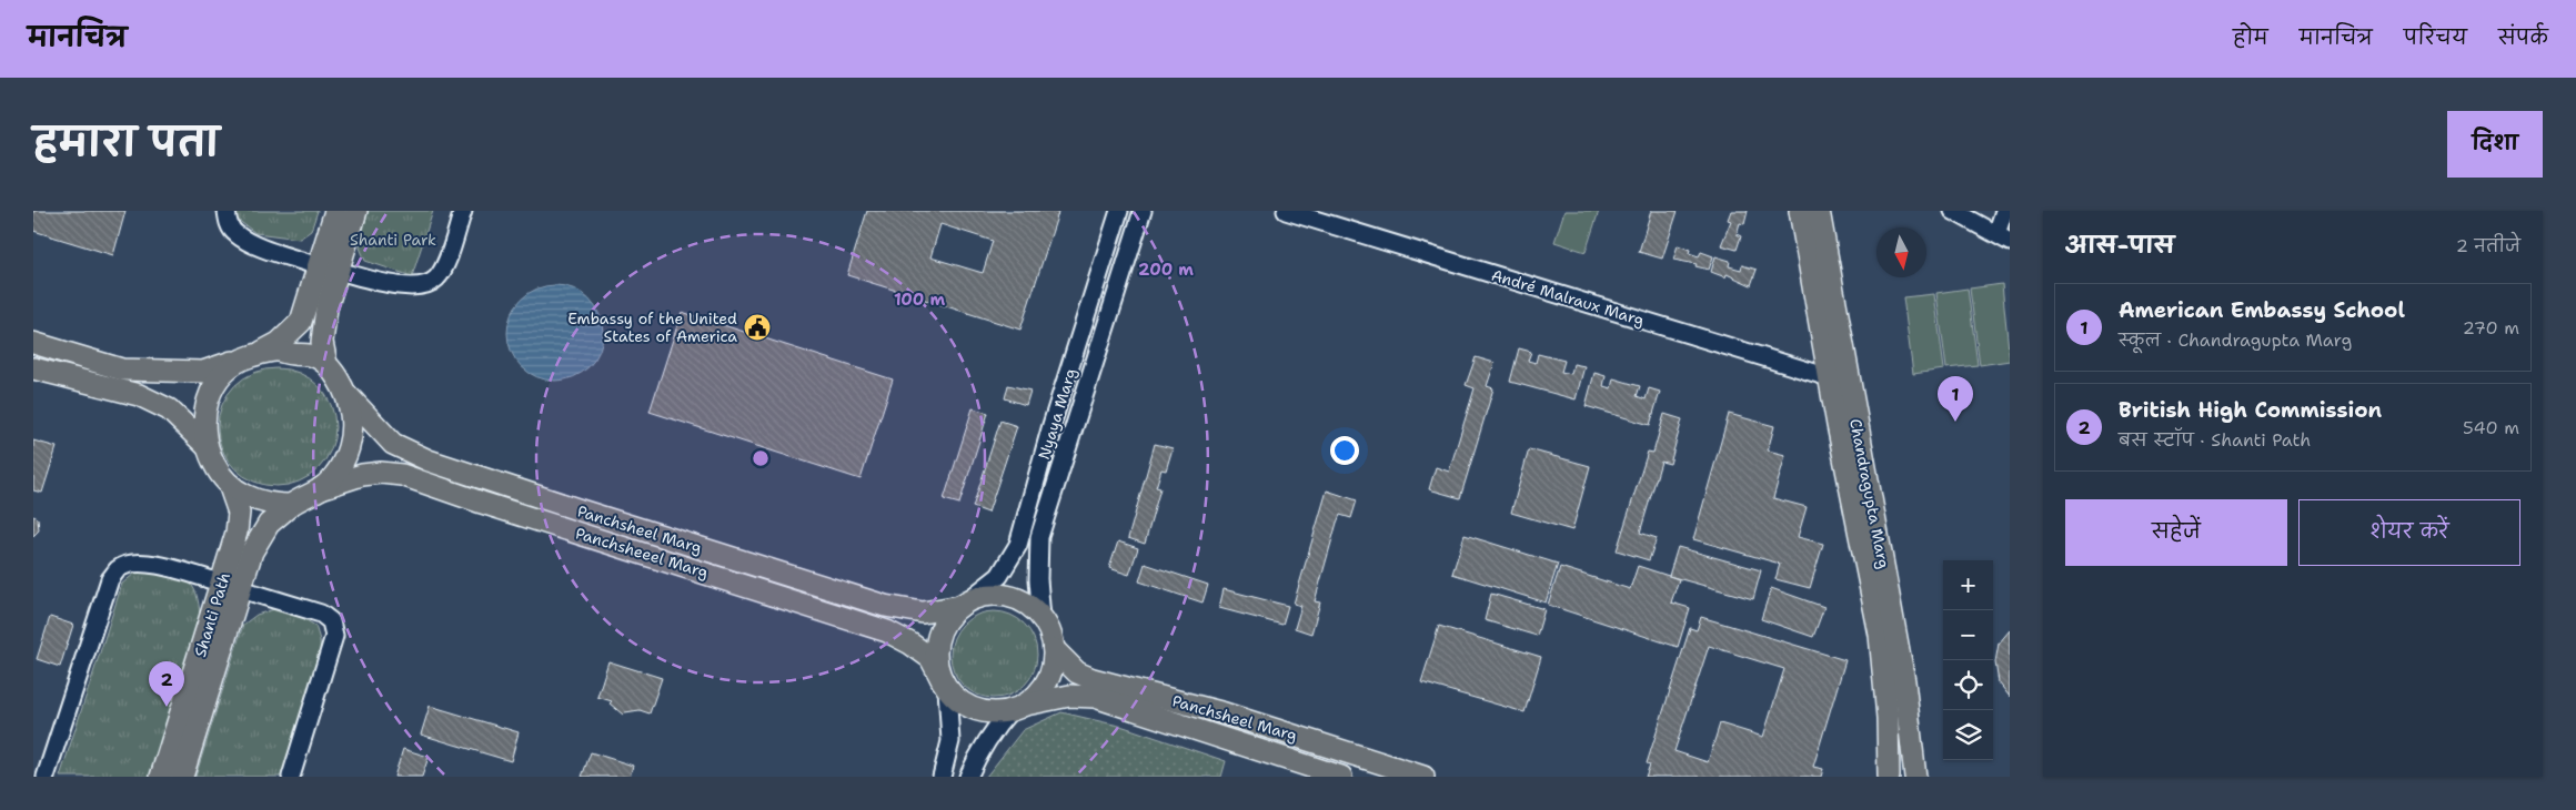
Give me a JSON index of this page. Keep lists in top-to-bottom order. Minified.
{"streets":{"main road":["Chandragupta Marg","Panchsheel Marg","Panchsheeel Marg","Shanti Path"],"street":["André Malraux Marg","Nyaya Marg"]},"crossings":[["André Malraux Marg","Chandragupta Marg"],["Nyaya Marg","Panchsheel Marg"],["Nyaya Marg","Panchsheeel Marg"],["Panchsheel Marg","Panchsheeel Marg"],["Panchsheel Marg","Shanti Path"],["Panchsheeel Marg","Shanti Path"]],"parks":["Shanti Park"],"places":{"public building":["Embassy of the United States of America"]},"north":"bottom","page":{"header":"मानचित्र","nav":["होम","मानचित्र","परिचय","संपर्क"],"title":"हमारा पता","buttons":["दिशा",["सहेजें","शेयर करें"]],"heading":["आस-पास","2 नतीजे"],"list":[{"mark":"1","name":"American Embassy School","note":"स्कूल · Chandragupta Marg","value":"270 m"},{"mark":"2","name":"British High Commission","note":"बस स्टॉप · Shanti Path","value":"540 m"}],"pins":["1","2"],"map_buttons":["+","−"]},"rings":["200 m","100 m"]}
